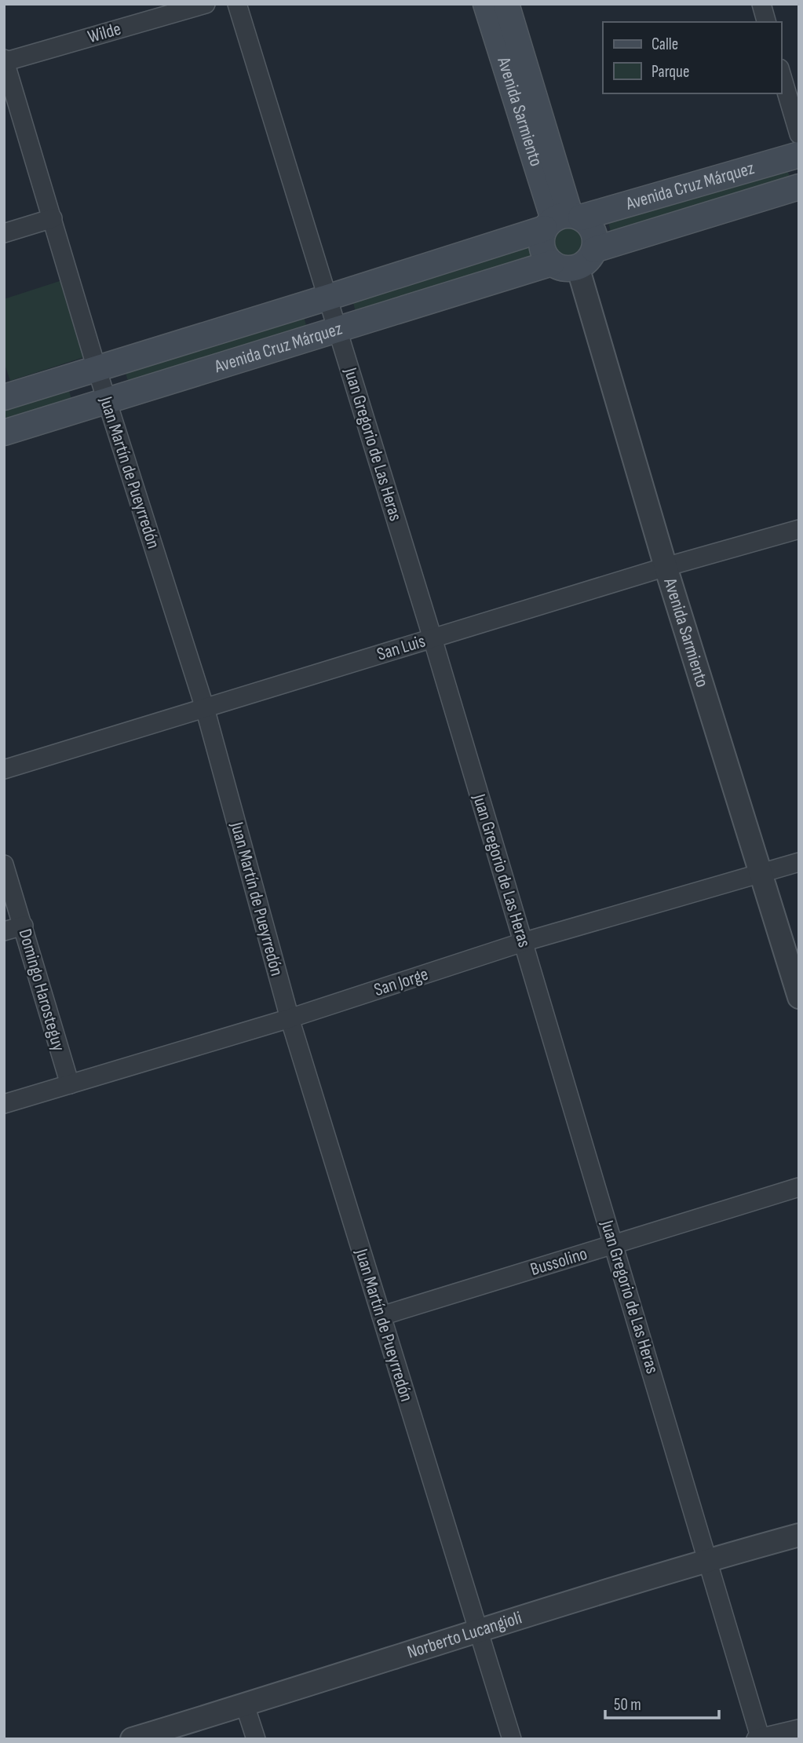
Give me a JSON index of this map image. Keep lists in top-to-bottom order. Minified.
{"streets":{"main road":["Avenida Sarmiento","Avenida Cruz Márquez"],"street":["Wilde","Juan Gregorio de Las Heras","Juan Martín de Pueyrredón","San Luis","San Jorge","Domingo Harosteguy","Bussolino","Norberto Lucangioli"]},"crossings":[["Wilde","Juan Martín de Pueyrredón"],["Avenida Sarmiento","Avenida Cruz Márquez"],["Avenida Sarmiento","San Luis"],["Avenida Sarmiento","San Jorge"],["Avenida Cruz Márquez","Juan Gregorio de Las Heras"],["Avenida Cruz Márquez","Juan Martín de Pueyrredón"],["Juan Gregorio de Las Heras","San Luis"],["Juan Gregorio de Las Heras","San Jorge"],["Juan Gregorio de Las Heras","Bussolino"],["Juan Gregorio de Las Heras","Norberto Lucangioli"],["Juan Martín de Pueyrredón","San Luis"],["Juan Martín de Pueyrredón","San Jorge"],["Juan Martín de Pueyrredón","Bussolino"],["Juan Martín de Pueyrredón","Norberto Lucangioli"],["San Jorge","Domingo Harosteguy"]],"legend":["Calle","Parque"],"scale_bar":"50 m"}
